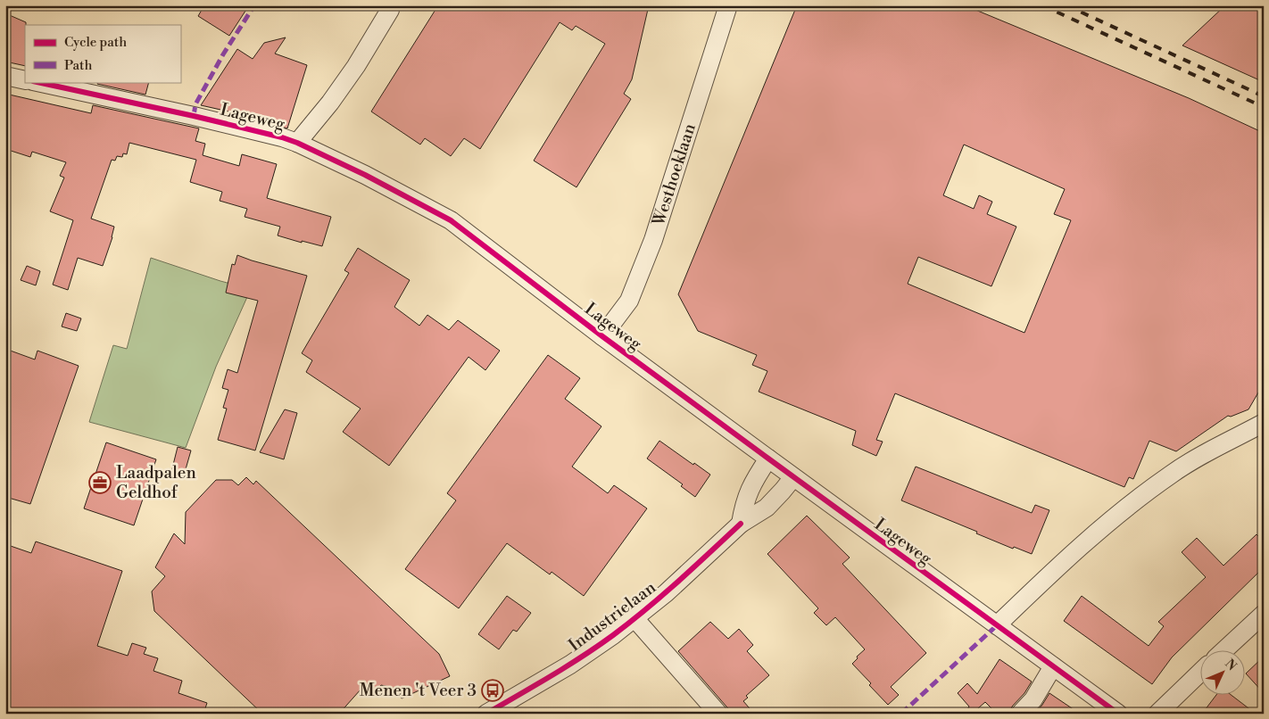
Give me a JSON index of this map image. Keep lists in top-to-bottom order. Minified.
{"streets":{"street":["Lageweg","Westhoeklaan","Industrielaan"]},"crossings":[["Lageweg","Westhoeklaan"],["Lageweg","Industrielaan"]],"places":{"office":["Laadpalen Geldhof"],"bus stop":["Menen 't Veer 3"]},"legend":["Cycle path","Path"],"north":"top right"}
